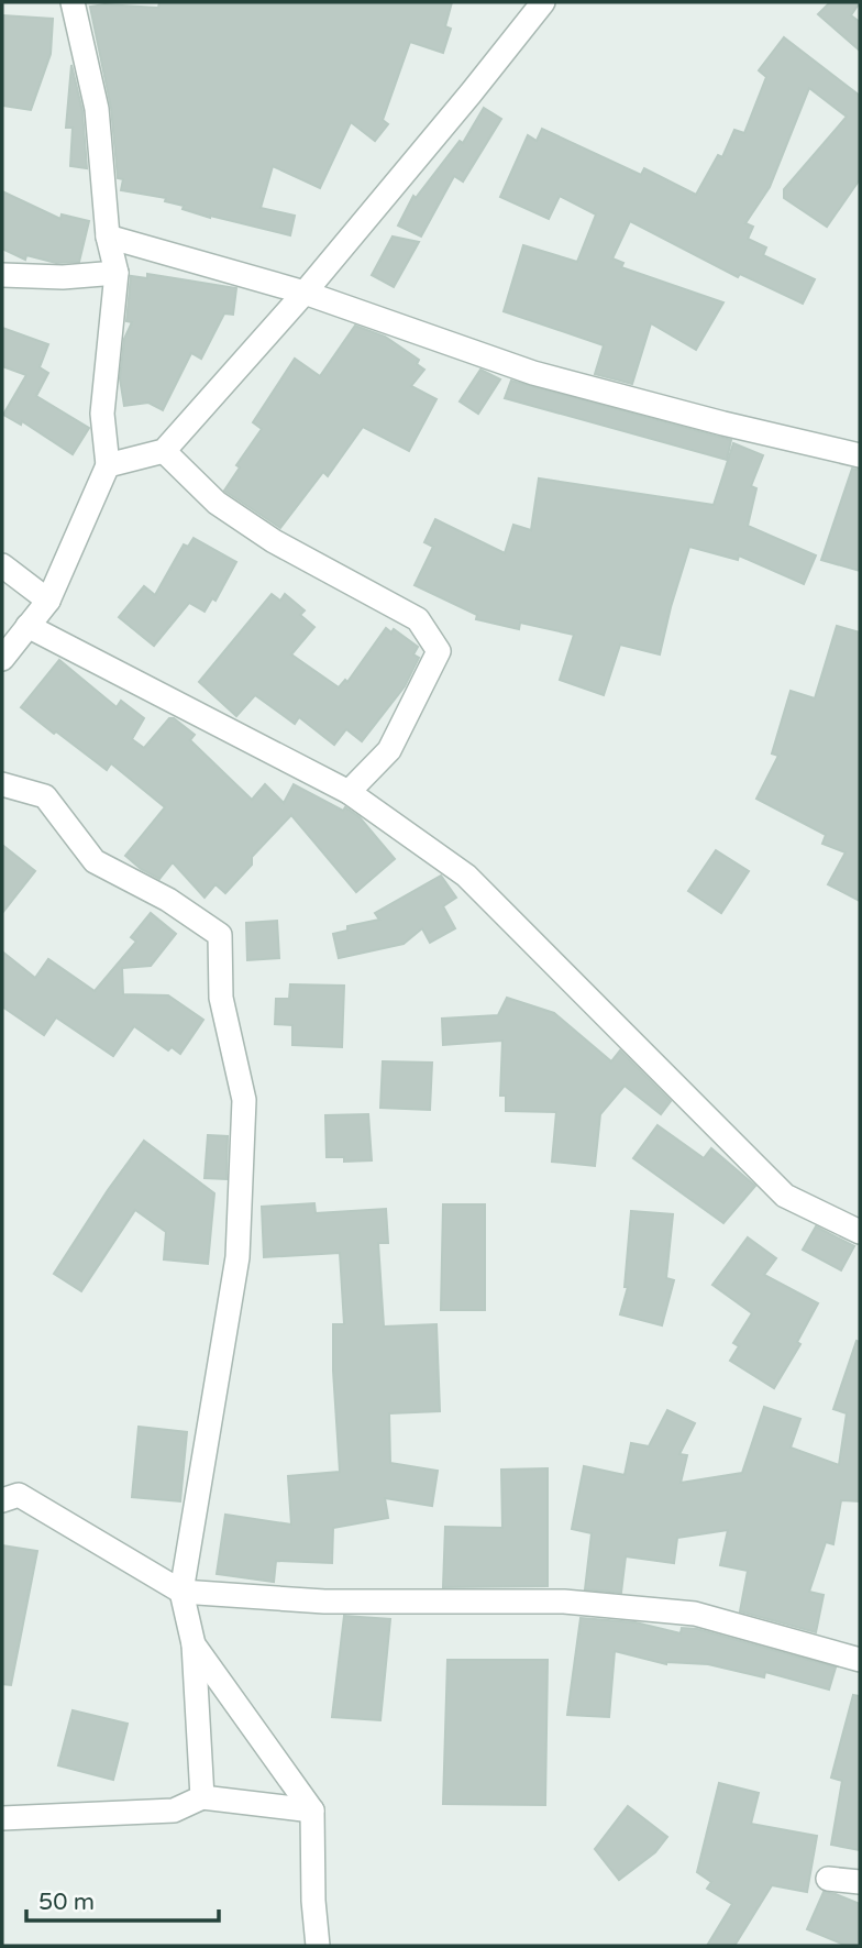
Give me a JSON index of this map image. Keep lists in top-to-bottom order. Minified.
{"scale_bar":"50 m"}
